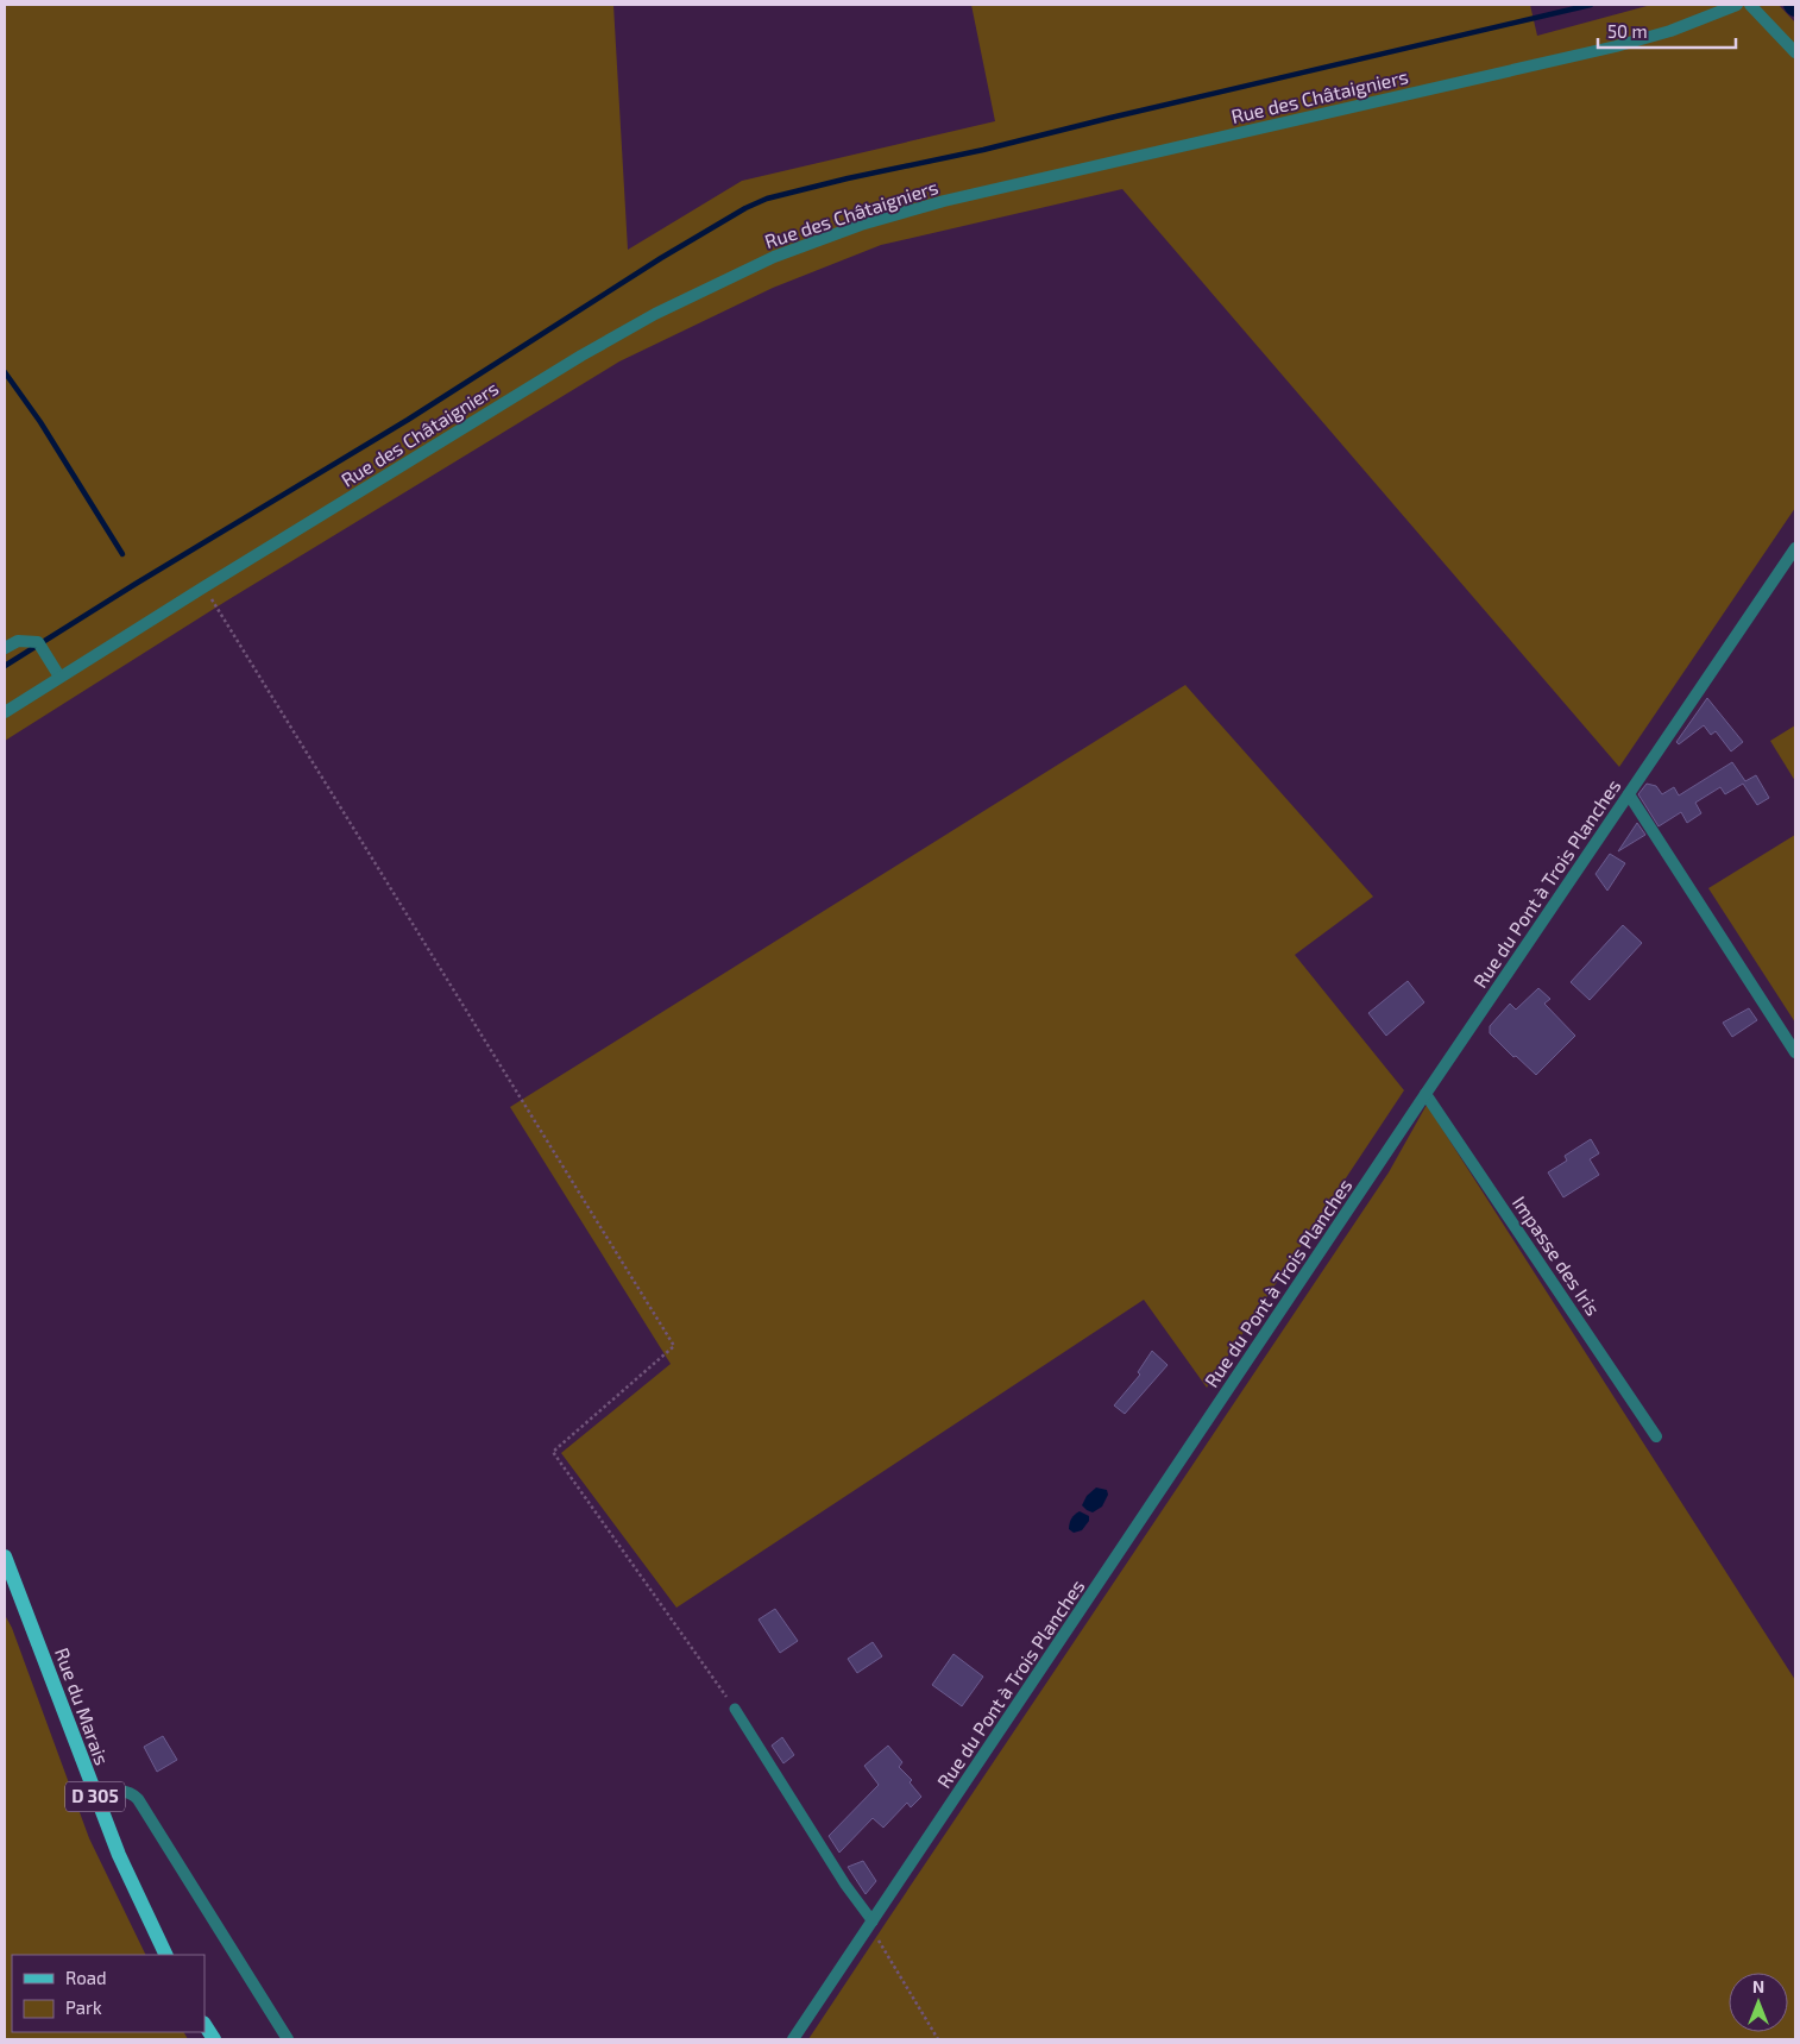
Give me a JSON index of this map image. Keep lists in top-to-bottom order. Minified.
{"streets":{"main road":["Rue du Marais","D 305"],"street":["Rue des Châtaigniers","Rue du Pont à Trois Planches","Impasse des Iris"]},"crossings":[["Rue du Pont à Trois Planches","Impasse des Iris"]],"legend":["Road","Park"],"scale_bar":"50 m","north":"top"}
